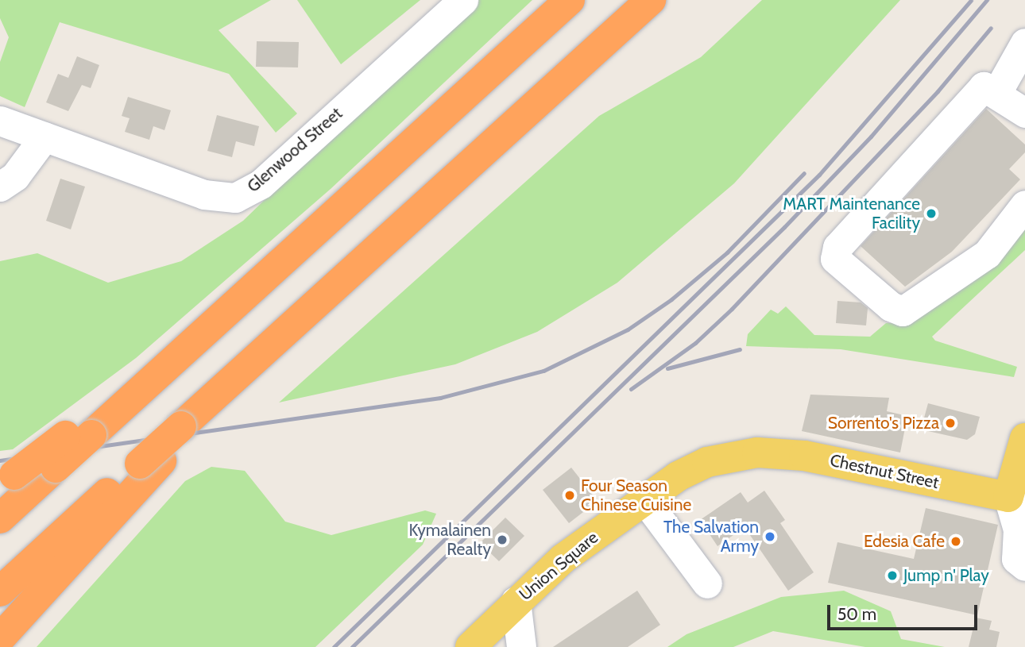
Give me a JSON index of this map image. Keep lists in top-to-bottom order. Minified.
{"streets":{"main road":["Chestnut Street","Union Square"],"street":["Glenwood Street"]},"crossings":[["Chestnut Street","Union Square"]],"places":["MART Maintenance Facility","Sorrento's Pizza","Four Season Chinese Cuisine","The Salvation Army","Kymalainen Realty","Edesia Cafe","Jump n' Play"],"scale_bar":"50 m"}
